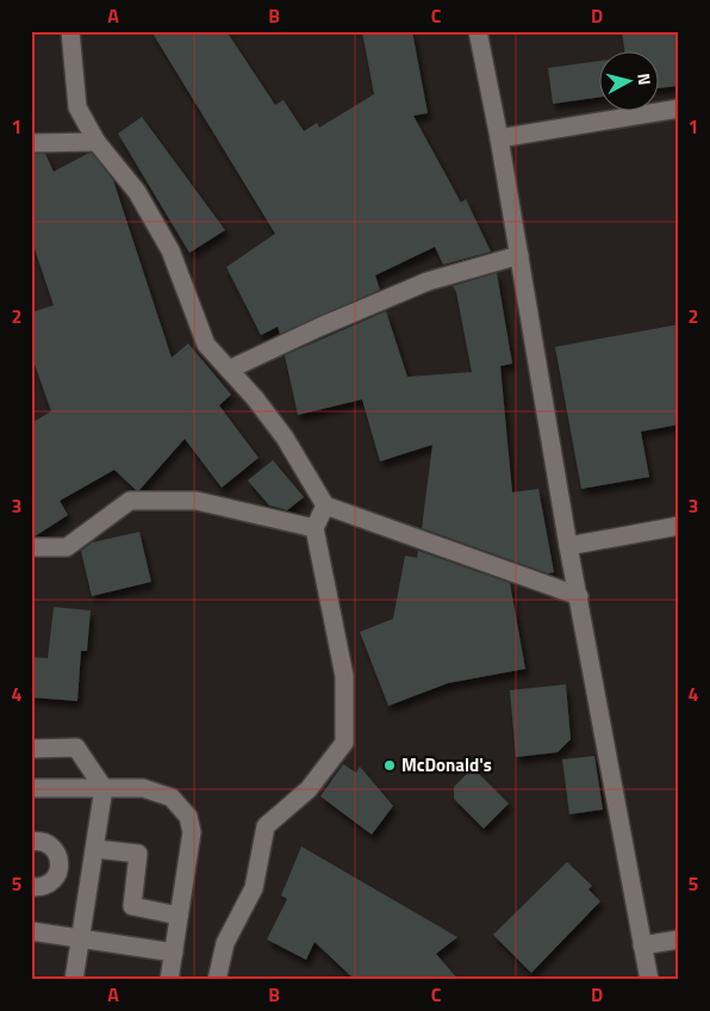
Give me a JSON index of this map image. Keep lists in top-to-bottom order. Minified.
{"places":["McDonald's"],"north":"right","grid":{"columns":["A","B","C","D"],"rows":["1","2","3","4","5"]}}
